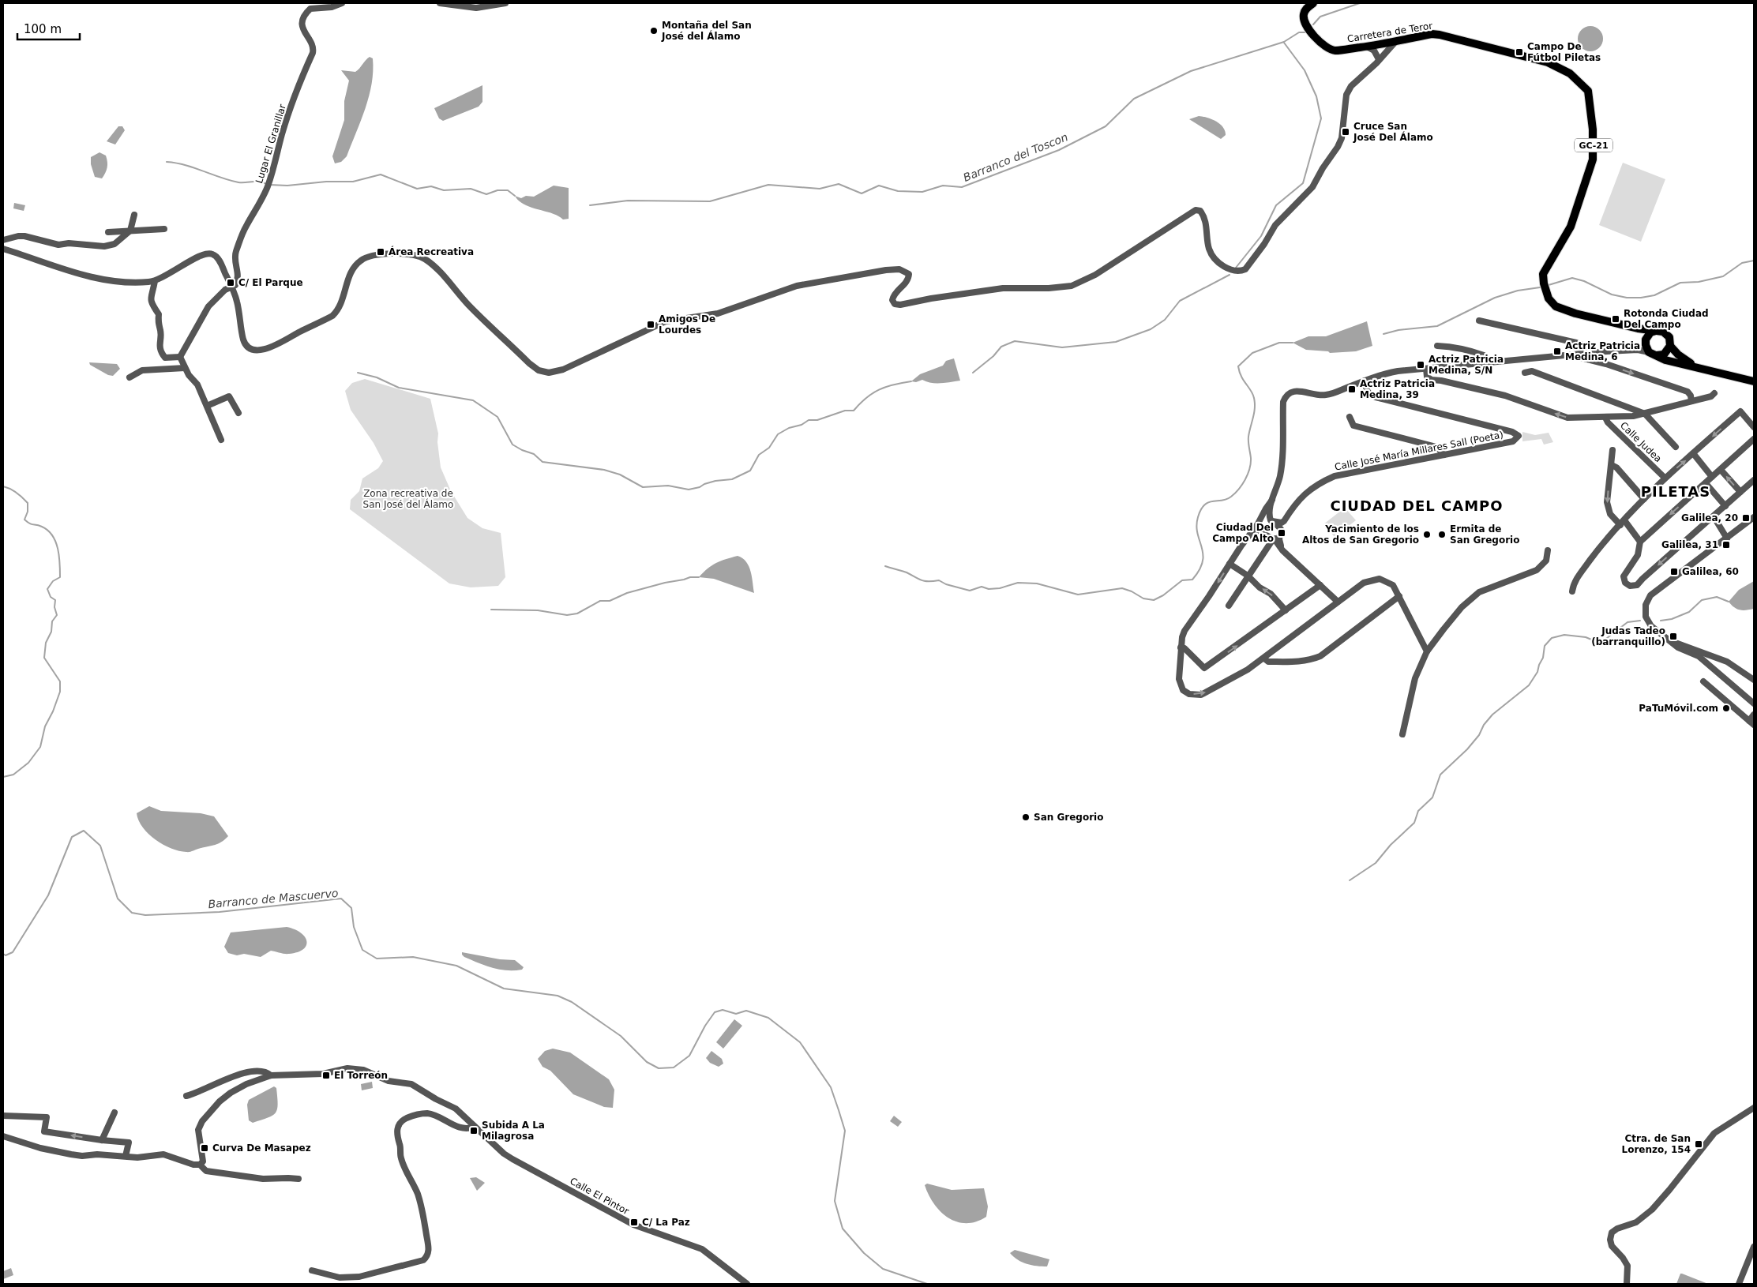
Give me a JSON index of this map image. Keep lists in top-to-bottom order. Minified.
{"streets":{"main road":["Carretera de Teror","GC-21"],"street":["Lugar El Granillar","Calle Judea","Calle José María Millares Sall (Poeta)","Calle El Pintor"]},"crossings":[["Carretera de Teror","GC-21"]],"districts":["PILETAS","CIUDAD DEL CAMPO"],"water":["Barranco del Toscon","Barranco de Mascuervo"],"parks":["Zona recreativa de San José del Álamo"],"places":{"other":["Montaña del San José del Álamo","Yacimiento de los Altos de San Gregorio","Ermita de San Gregorio","PaTuMóvil.com","San Gregorio"],"transit":["Campo De Fútbol Piletas","Cruce San José Del Álamo","Área Recreativa","C/ El Parque","Rotonda Ciudad Del Campo","Amigos De Lourdes","Actriz Patricia Medina, 6","Actriz Patricia Medina, S/N","Actriz Patricia Medina, 39","Galilea, 20","Ciudad Del Campo Alto","Galilea, 31","Galilea, 60","Judas Tadeo (barranquillo)","El Torreón","Subida A La Milagrosa","Ctra. de San Lorenzo, 154","Curva De Masapez","C/ La Paz"]},"scale_bar":"100 m"}
